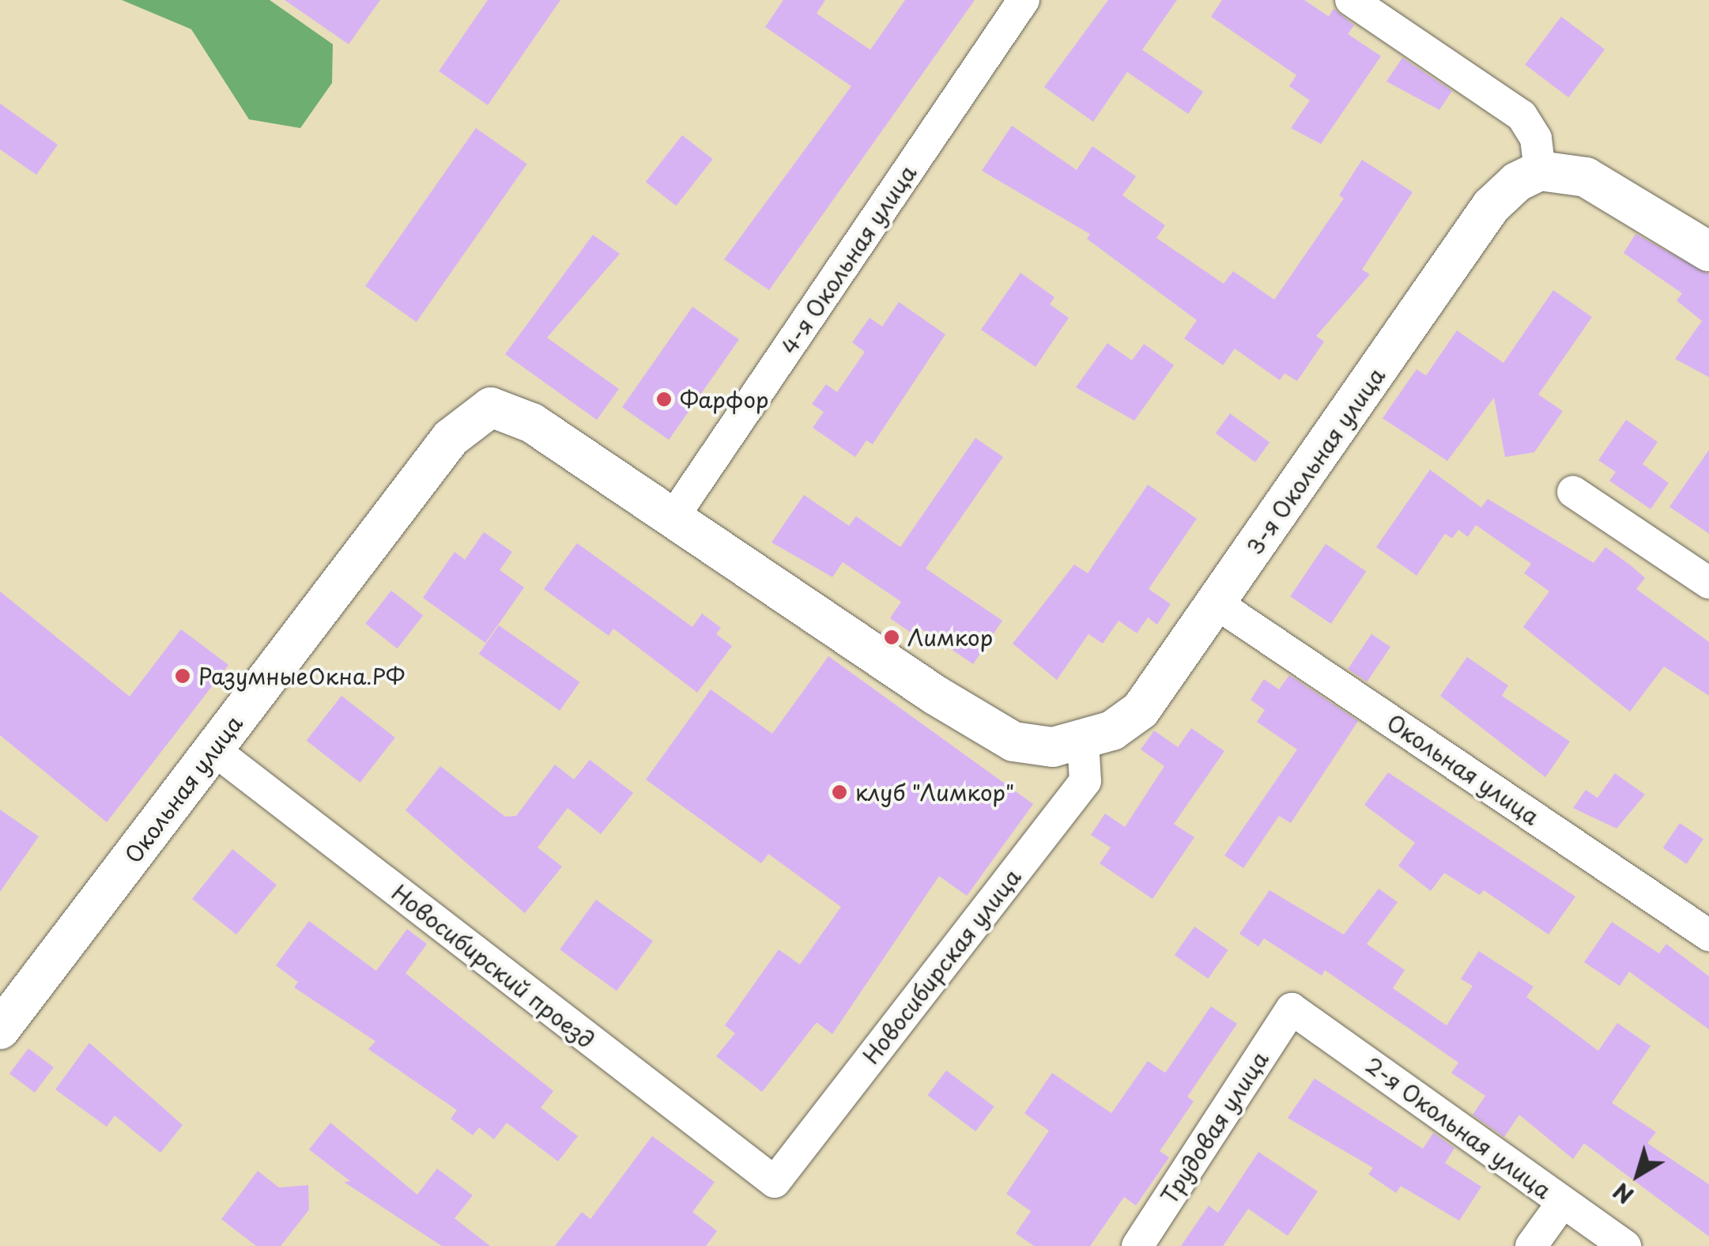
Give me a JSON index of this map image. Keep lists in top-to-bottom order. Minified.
{"streets":{"street":["4-я Окольная улица","3-я Окольная улица","Окольная улица","Новосибирский проезд","Новосибирская улица","Трудовая улица","2-я Окольная улица"]},"crossings":[["4-я Окольная улица","Окольная улица"],["3-я Окольная улица","Окольная улица"],["3-я Окольная улица","Новосибирская улица"],["Окольная улица","Новосибирский проезд"],["Новосибирский проезд","Новосибирская улица"],["Трудовая улица","2-я Окольная улица"]],"places":["Фарфор","Лимкор","РазумныеОкна.РФ","клуб \"Лимкор\""],"north":"bottom left"}
